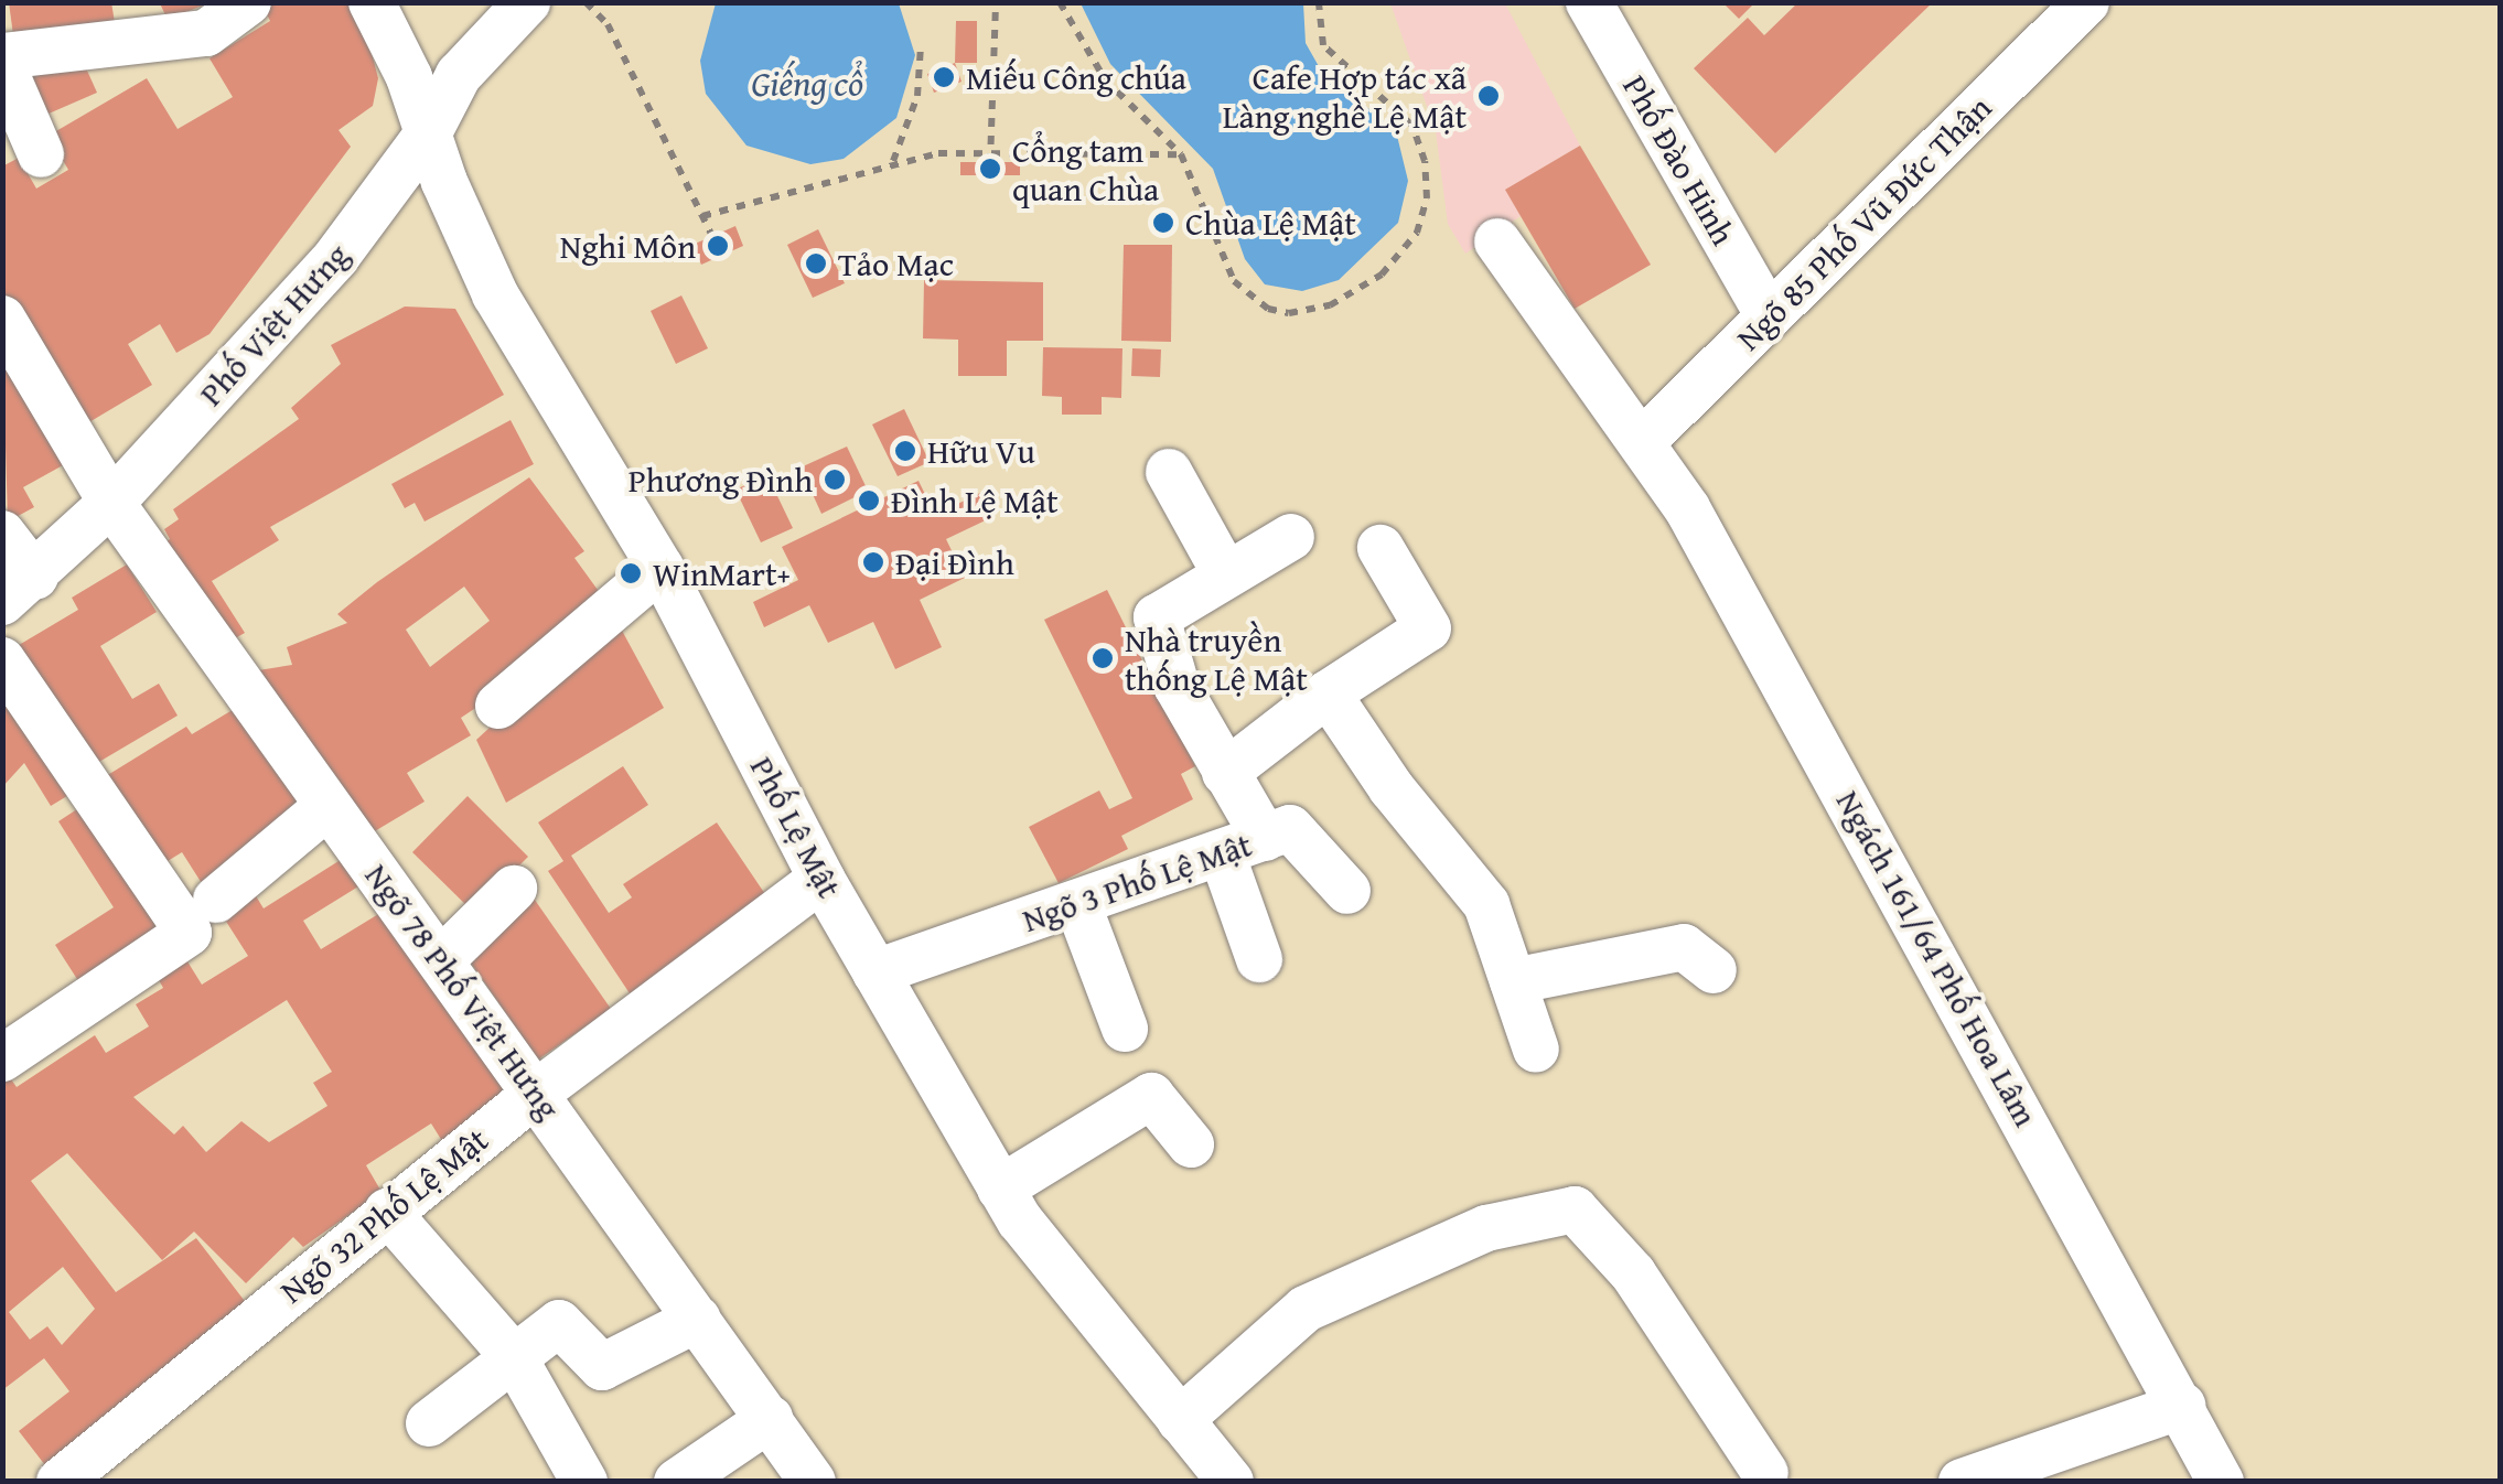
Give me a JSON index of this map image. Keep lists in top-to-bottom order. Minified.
{"streets":{"street":["Phố Đào Hinh","Ngõ 85 Phố Vũ Đức Thận","Phố Việt Hưng","Phố Lệ Mật","Ngõ 3 Phố Lệ Mật","Ngách 161/64 Phố Hoa Lâm","Ngõ 78 Phố Việt Hưng","Ngõ 32 Phố Lệ Mật"]},"crossings":[["Phố Đào Hinh","Ngõ 85 Phố Vũ Đức Thận"],["Ngõ 85 Phố Vũ Đức Thận","Ngách 161/64 Phố Hoa Lâm"],["Phố Việt Hưng","Phố Lệ Mật"],["Phố Việt Hưng","Ngõ 78 Phố Việt Hưng"],["Phố Lệ Mật","Ngõ 3 Phố Lệ Mật"],["Phố Lệ Mật","Ngõ 32 Phố Lệ Mật"],["Ngõ 78 Phố Việt Hưng","Ngõ 32 Phố Lệ Mật"]],"water":["Giếng cổ"],"places":["Miếu Công chúa","Cafe Hợp tác xã Làng nghề Lệ Mật","Cổng tam quan Chùa","Chùa Lệ Mật","Nghi Môn","Tảo Mạc","Hữu Vu","Phương Đình","Đình Lệ Mật","Đại Đình","WinMart+","Nhà truyền thống Lệ Mật"]}
